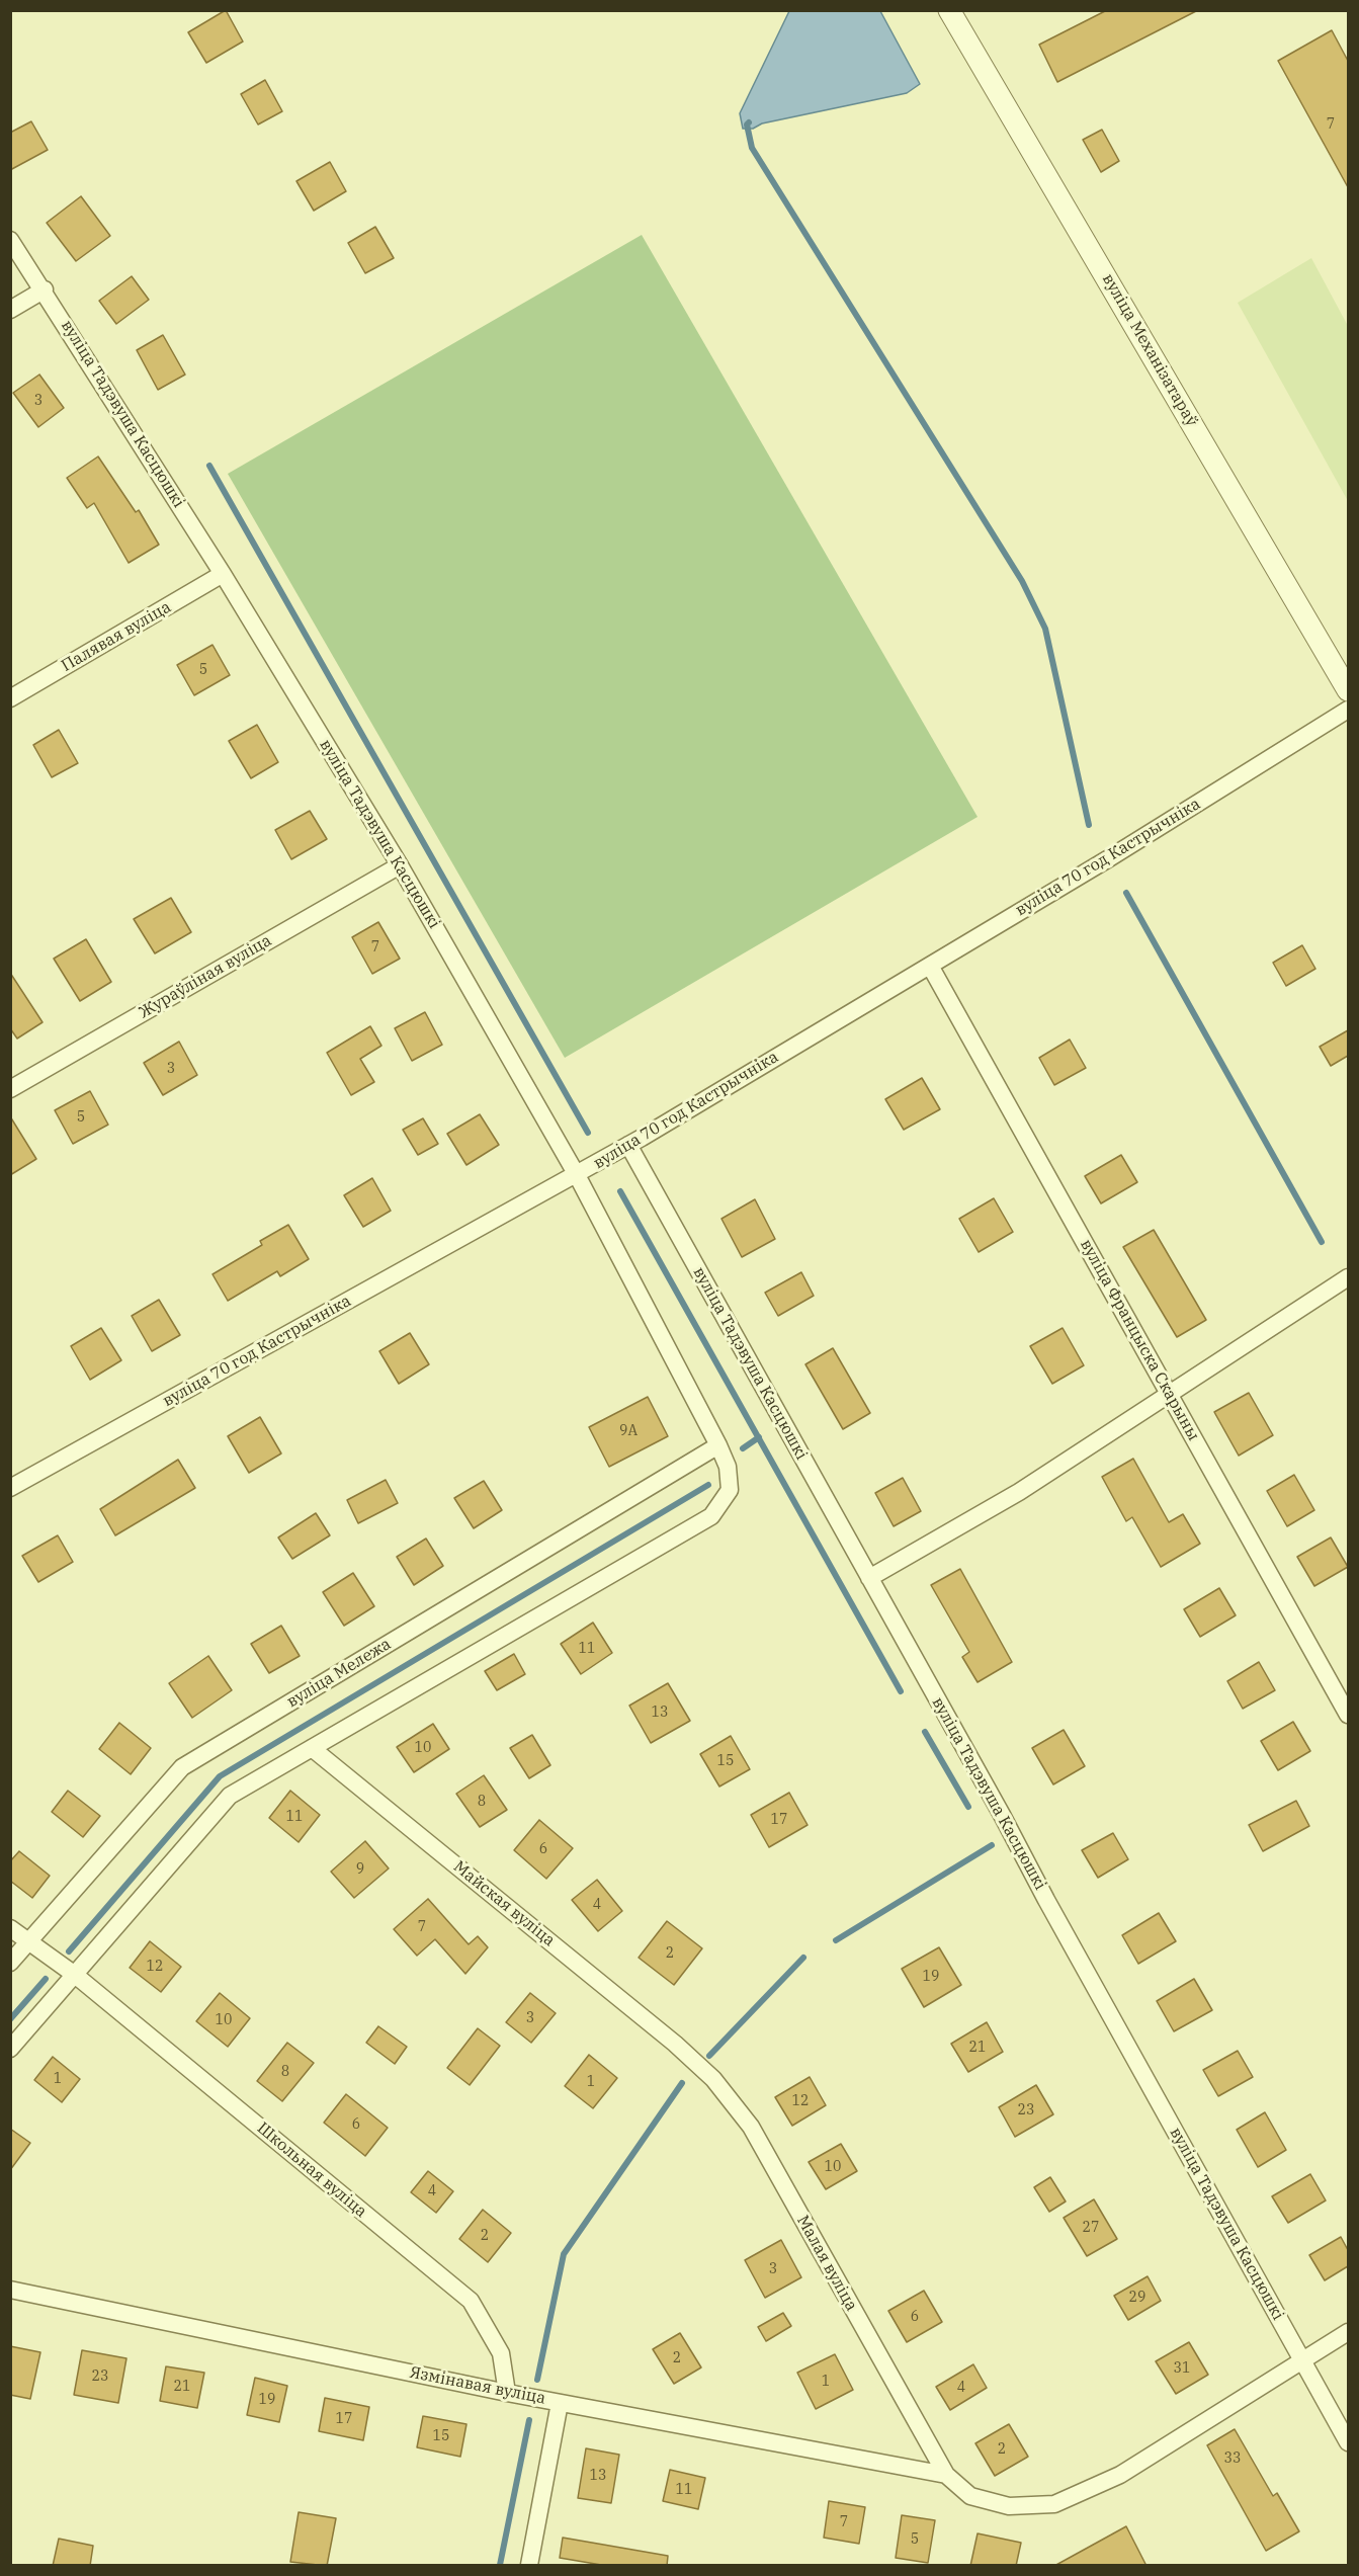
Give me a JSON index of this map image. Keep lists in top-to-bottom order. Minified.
{"streets":{"street":["вуліца Механізатараў","вуліца Тадэвуша Касцюшкі","Палявая вуліца","вуліца 70 год Кастрычніка","Жураўліная вуліца","вуліца Францыска Скарыны","вуліца Мележа","Майская вуліца","Школьная вуліца","Малая вуліца","Язмінавая вуліца"]},"crossings":[["вуліца Тадэвуша Касцюшкі","Палявая вуліца"],["вуліца Тадэвуша Касцюшкі","вуліца 70 год Кастрычніка"],["вуліца Тадэвуша Касцюшкі","Жураўліная вуліца"],["вуліца Тадэвуша Касцюшкі","вуліца Мележа"],["вуліца Тадэвуша Касцюшкі","Майская вуліца"],["вуліца 70 год Кастрычніка","вуліца Францыска Скарыны"],["вуліца Мележа","Школьная вуліца"],["Майская вуліца","Малая вуліца"],["Школьная вуліца","Язмінавая вуліца"],["Малая вуліца","Язмінавая вуліца"]],"house_numbers":["7","3","5","7","3","5","9А","11","13","10","15","8","11","17","6","9","4","7","2","12","19","3","10","21","8","1","1","12","23","6","10","4","27","2","3","29","6","2","31","23","1","21","4","19","17","15","2","33","13","11","7","5"]}
